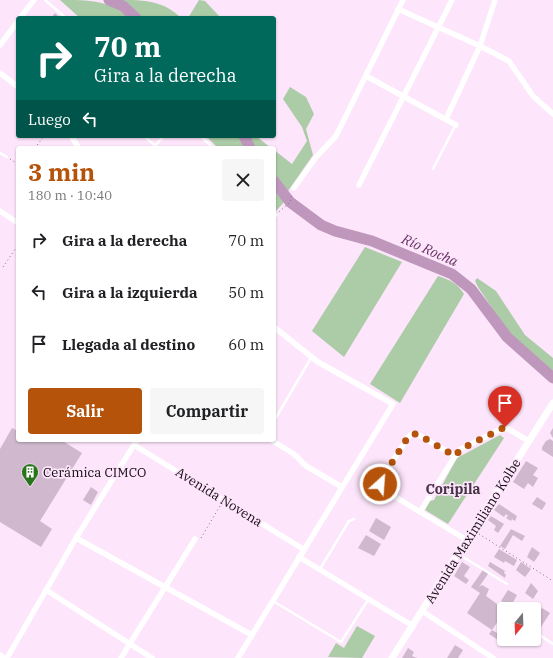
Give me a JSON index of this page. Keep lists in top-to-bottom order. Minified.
{"streets":{"main road":["Avenida Maximiliano Kolbe"],"street":["Avenida Novena"]},"districts":["Coripila"],"water":["Río Rocha"],"places":{"building":["Cerámica CIMCO"]},"north":"bottom","page":{"turn":["70 m","Gira a la derecha"],"then":"Luego","heading":["3 min","180 m · 10:40"],"list":[{"name":"Gira a la derecha","value":"70 m"},{"name":"Gira a la izquierda","value":"50 m"},{"name":"Llegada al destino","value":"60 m"}],"buttons":["Salir","Compartir"]}}
